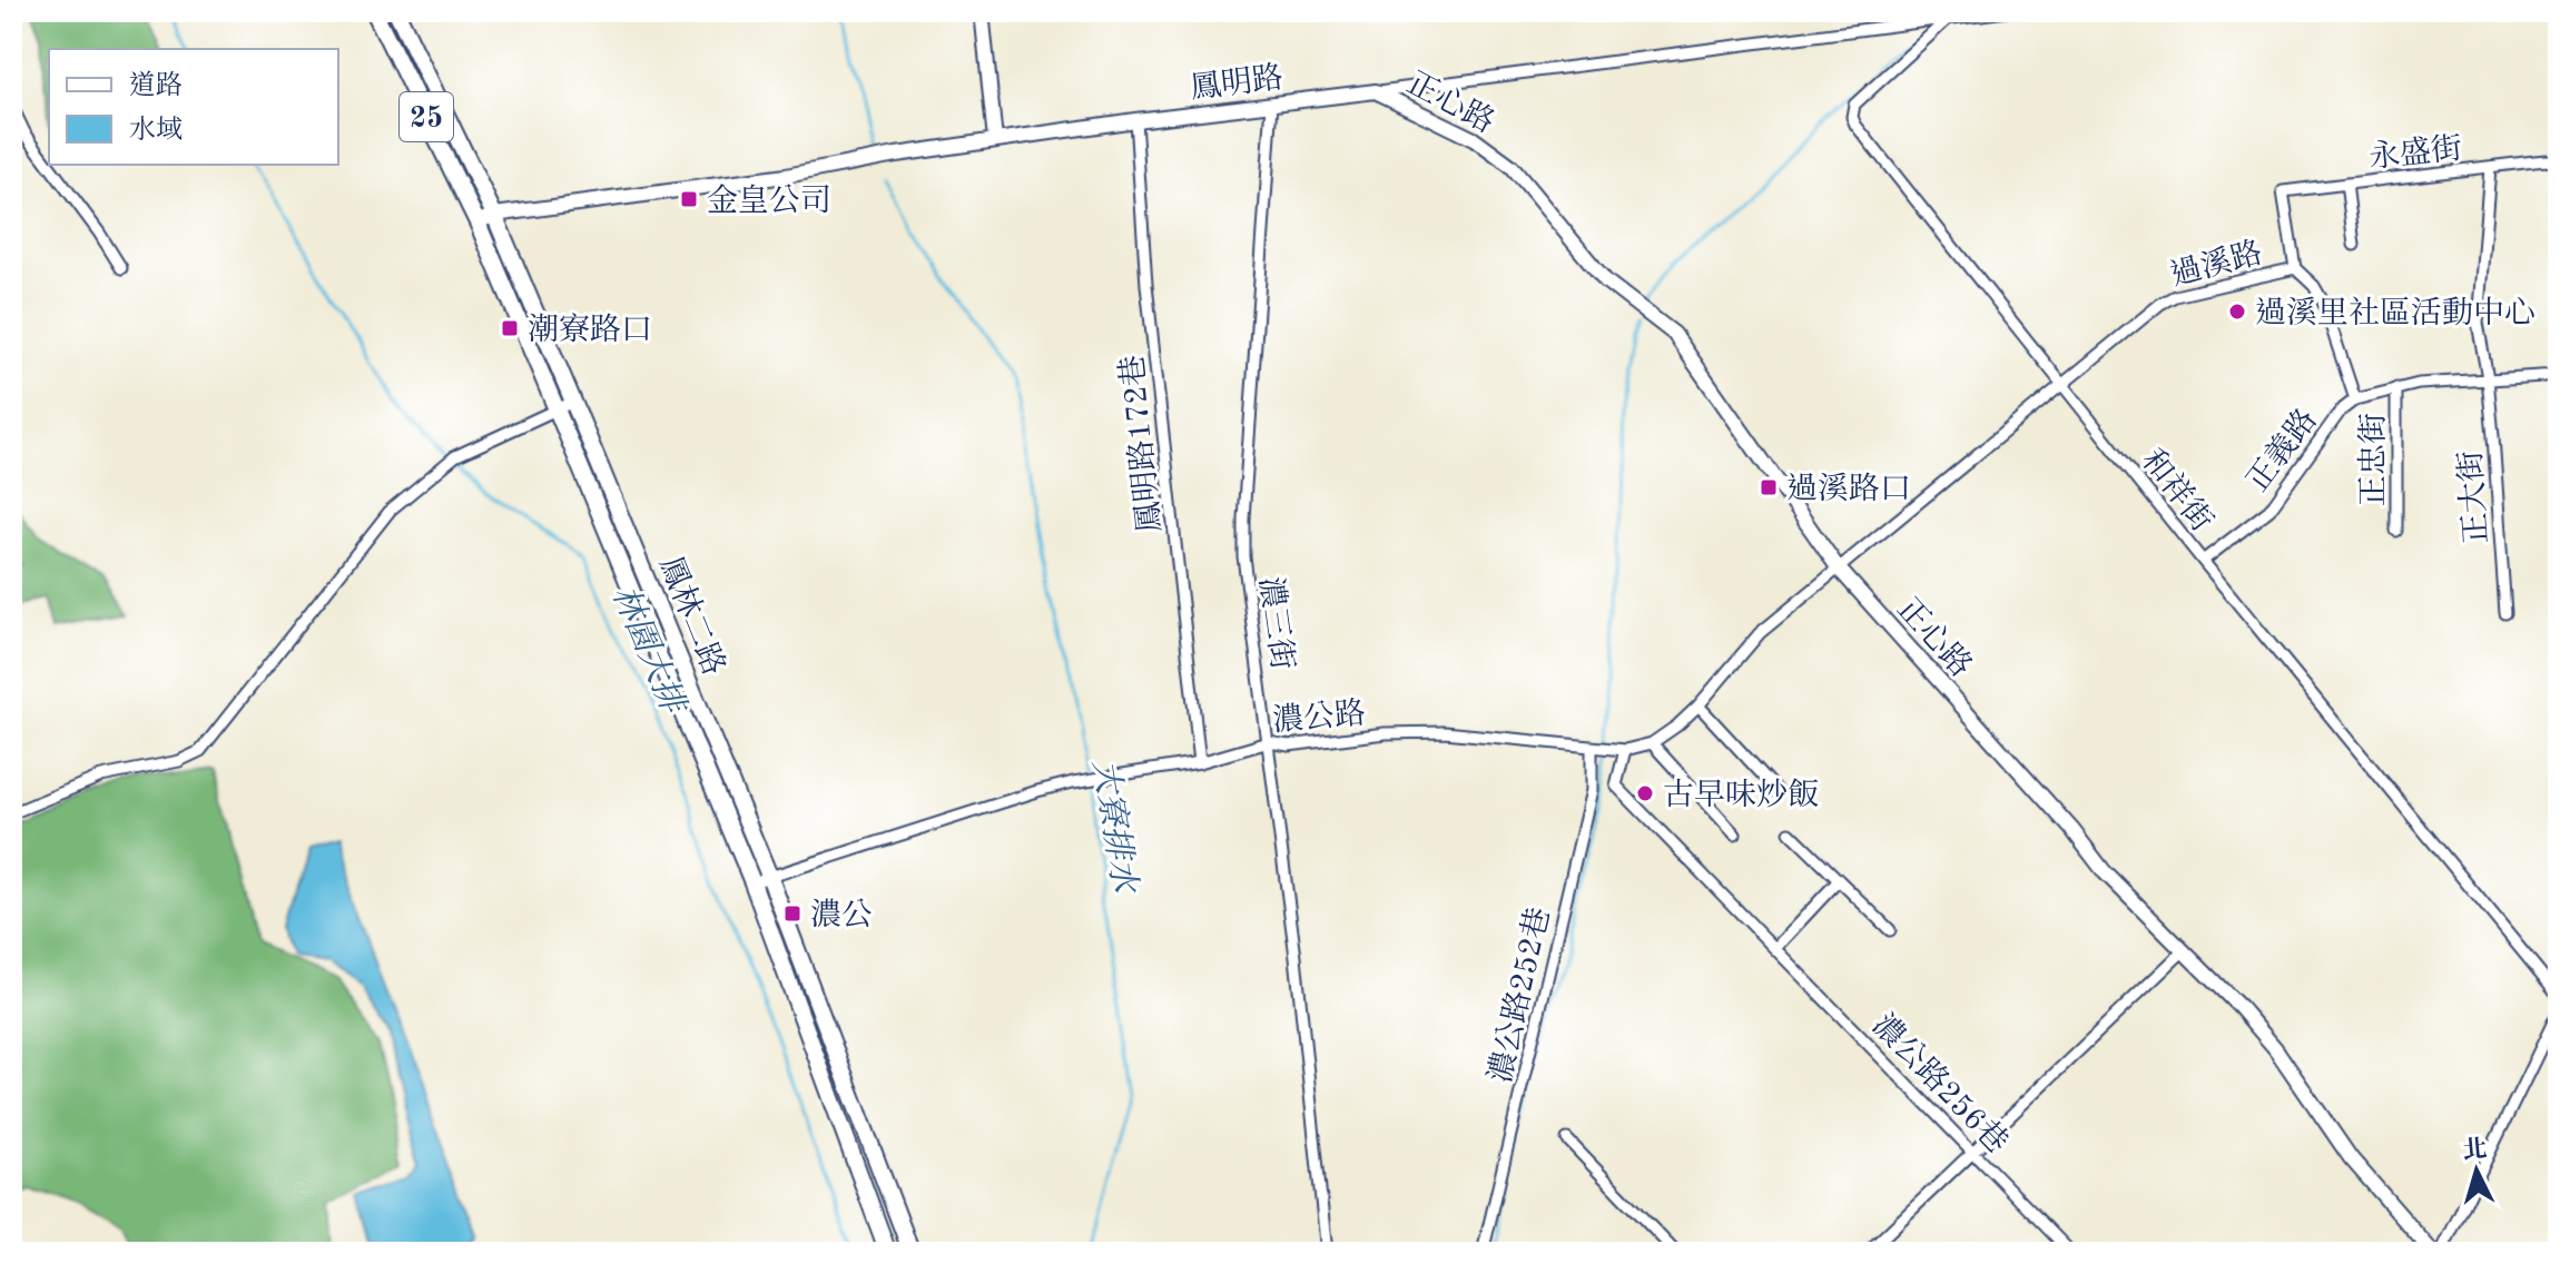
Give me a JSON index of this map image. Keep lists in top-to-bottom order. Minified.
{"streets":{"main road":["25","鳳林二路"],"street":["鳳明路","正心路","永盛街","過溪路","鳳明路172巷","正義路","正忠街","和祥街","正大街","濃三街","濃公路","濃公路252巷","濃公路256巷"]},"crossings":[["鳳明路","正心路"],["鳳明路","鳳明路172巷"],["鳳明路","和祥街"],["鳳明路","鳳林二路"],["鳳明路","濃三街"],["正心路","過溪路"],["正心路","濃公路"],["永盛街","過溪路"],["永盛街","正大街"],["過溪路","正義路"],["過溪路","和祥街"],["過溪路","濃公路"],["鳳明路172巷","濃公路"],["正義路","和祥街"],["鳳林二路","濃公路"],["濃三街","濃公路"],["濃公路","濃公路252巷"],["濃公路","濃公路256巷"]],"water":["林園大排","大寮排水"],"places":{"transit":["金皇公司","潮寮路口","過溪路口","濃公"],"other":["過溪里社區活動中心","古早味炒飯"]},"legend":["道路","水域"],"north":"top"}
